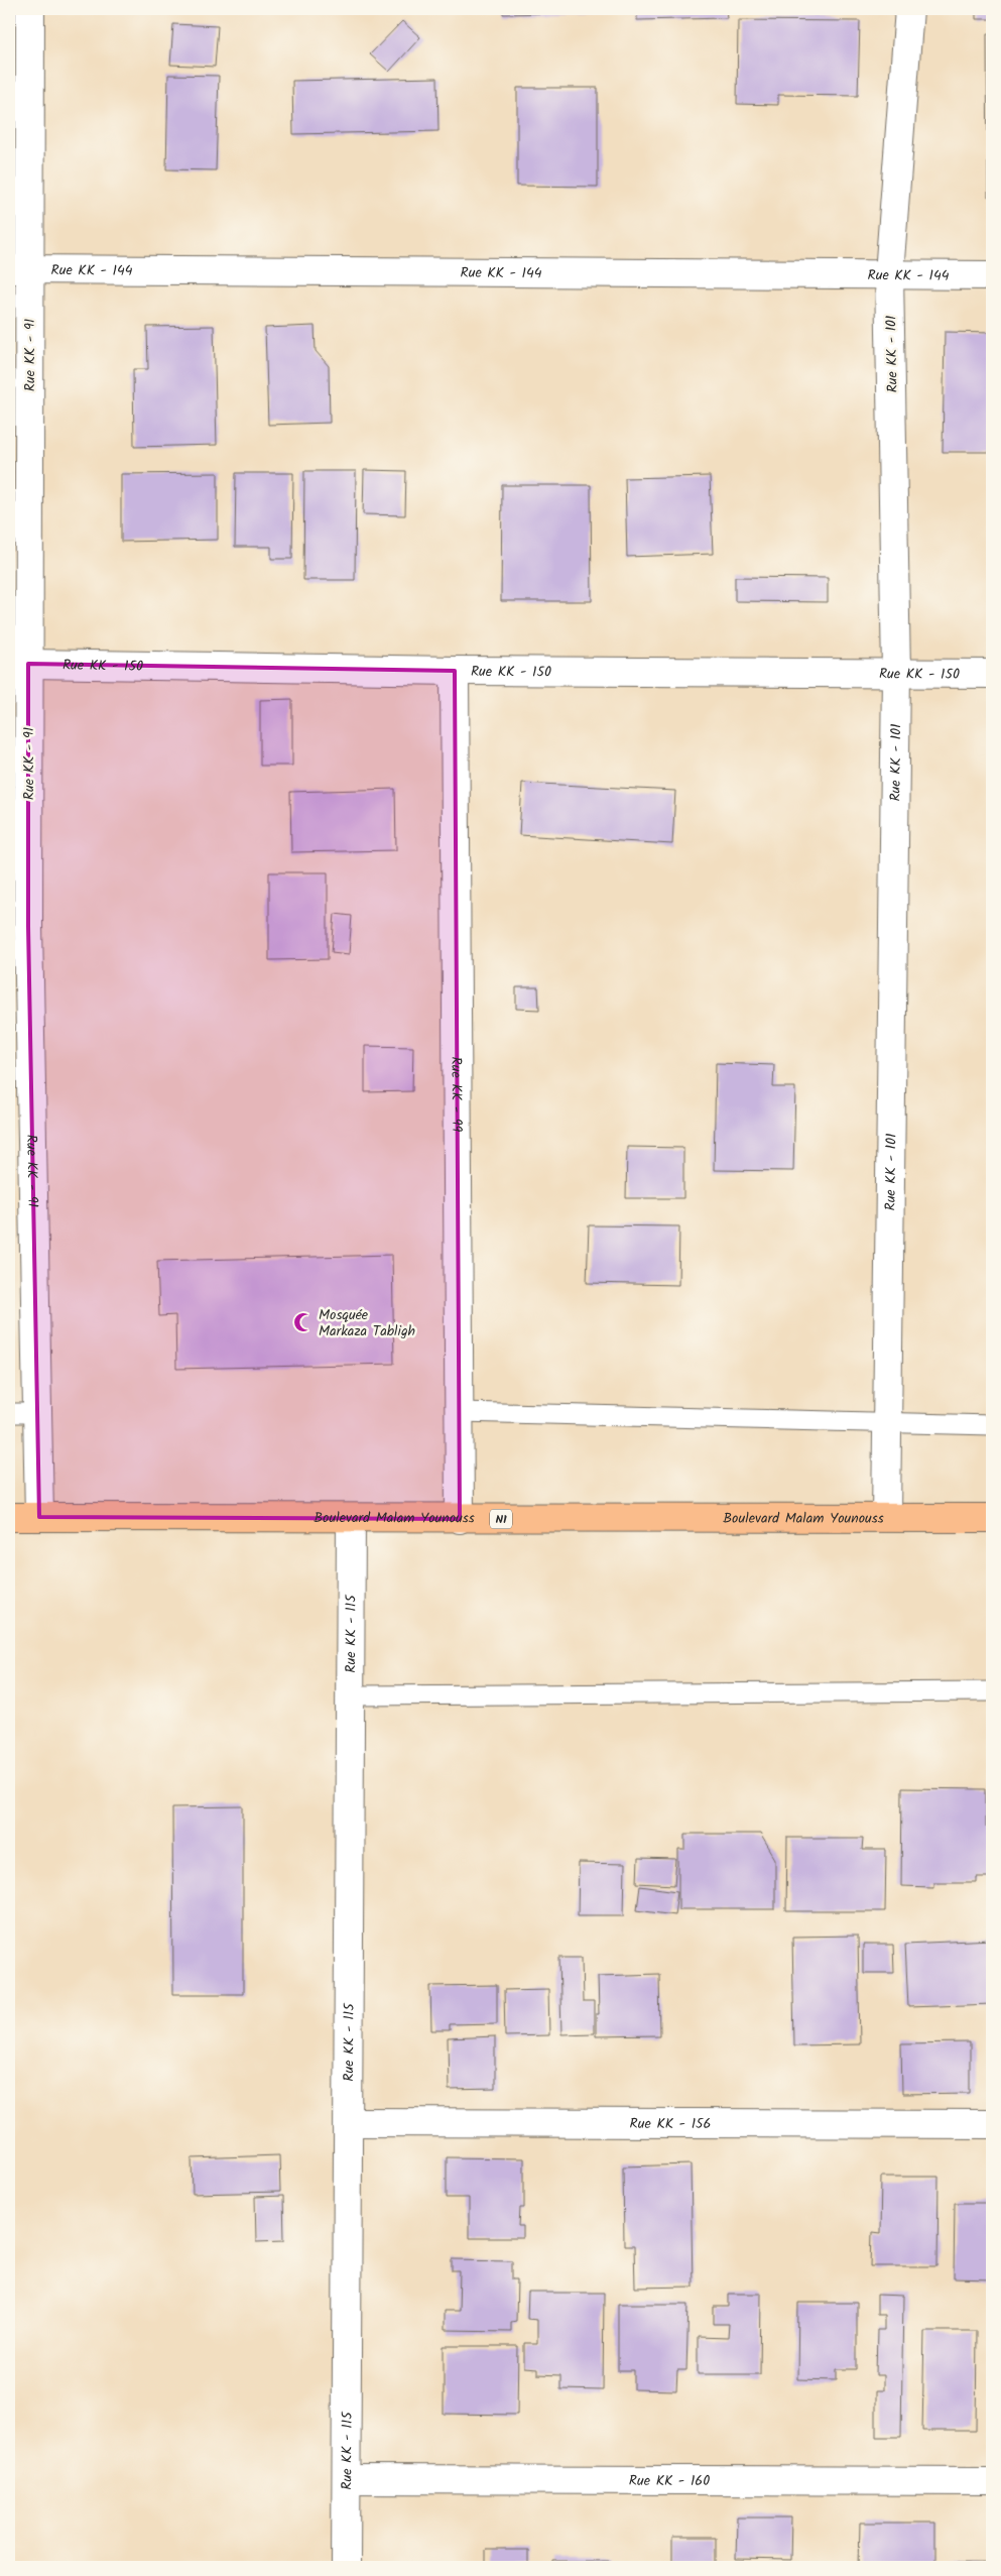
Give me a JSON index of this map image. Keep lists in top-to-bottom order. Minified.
{"streets":{"main road":["Boulevard Malam Younouss","N1"],"street":["Rue KK - 144","Rue KK - 101","Rue KK - 91","Rue KK - 150","Rue KK - 99","Rue KK - 115","Rue KK - 156","Rue KK - 160"]},"crossings":[["Rue KK - 144","Rue KK - 101"],["Rue KK - 144","Rue KK - 91"],["Rue KK - 101","Rue KK - 150"],["Rue KK - 101","Boulevard Malam Younouss"],["Rue KK - 91","Rue KK - 150"],["Rue KK - 91","Boulevard Malam Younouss"],["Rue KK - 150","Rue KK - 99"],["Rue KK - 99","Boulevard Malam Younouss"],["Boulevard Malam Younouss","Rue KK - 115"],["Rue KK - 115","Rue KK - 156"],["Rue KK - 115","Rue KK - 160"]],"places":{"mosque":["Mosquée Markaza Tabligh"]}}
